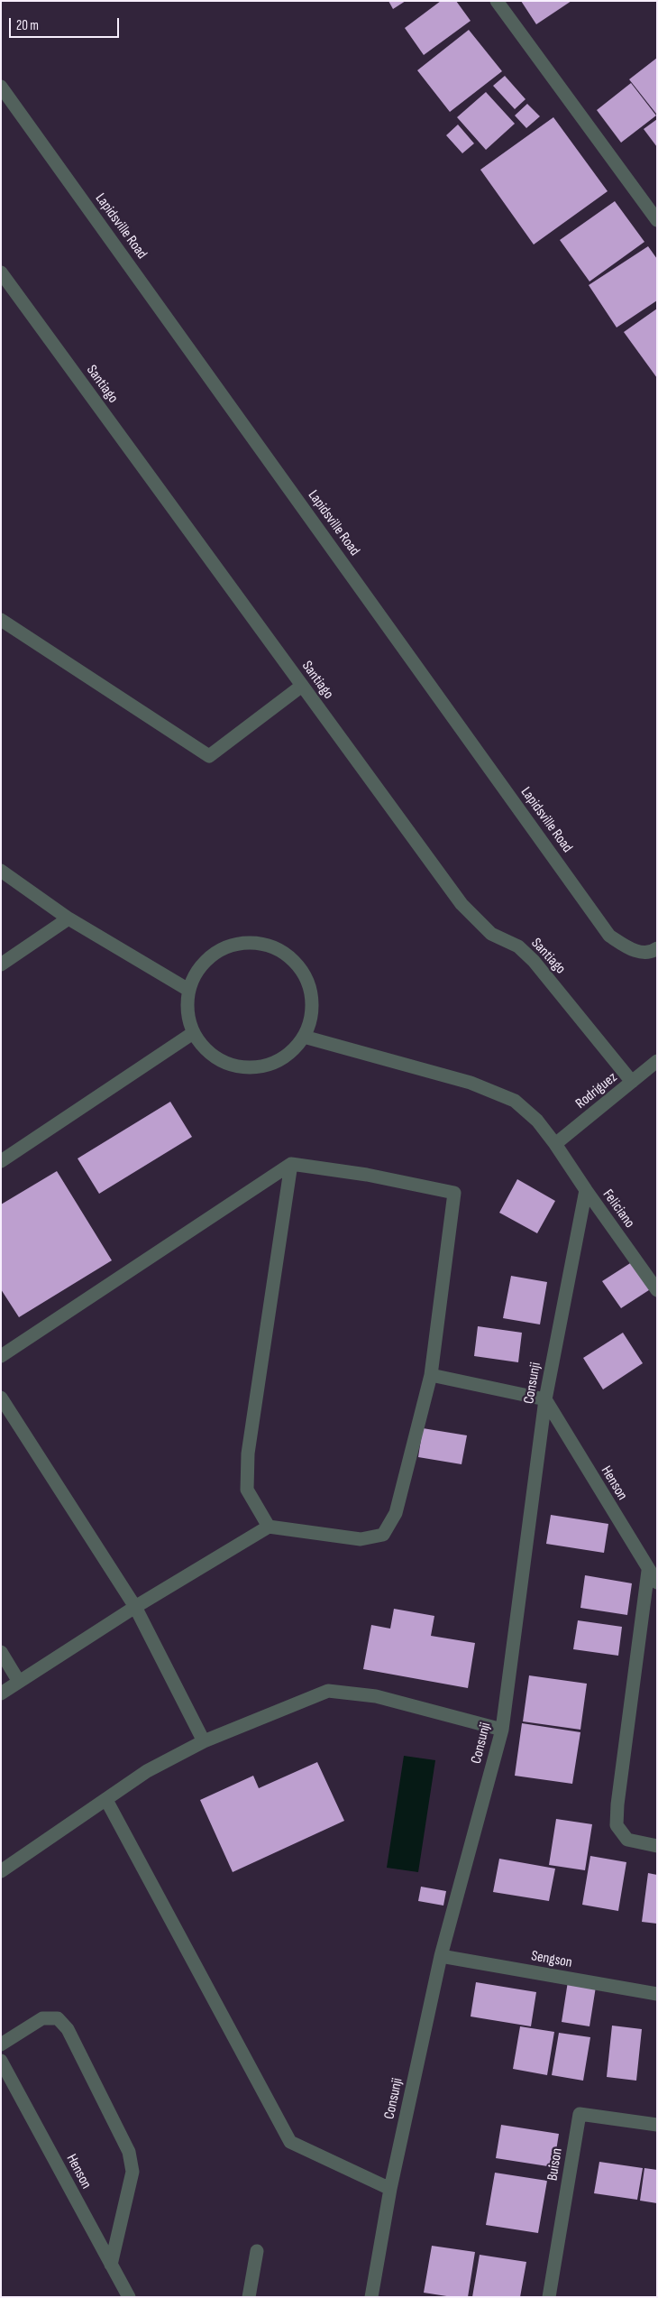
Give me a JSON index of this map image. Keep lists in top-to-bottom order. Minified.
{"streets":{"street":["Lapidsville Road","Santiago","Rodriguez","Feliciano","Consunji","Henson","Sengson","Buison"]},"crossings":[["Santiago","Rodriguez"],["Rodriguez","Feliciano"],["Feliciano","Consunji"],["Consunji","Henson"],["Consunji","Sengson"]],"scale_bar":"20 m"}
